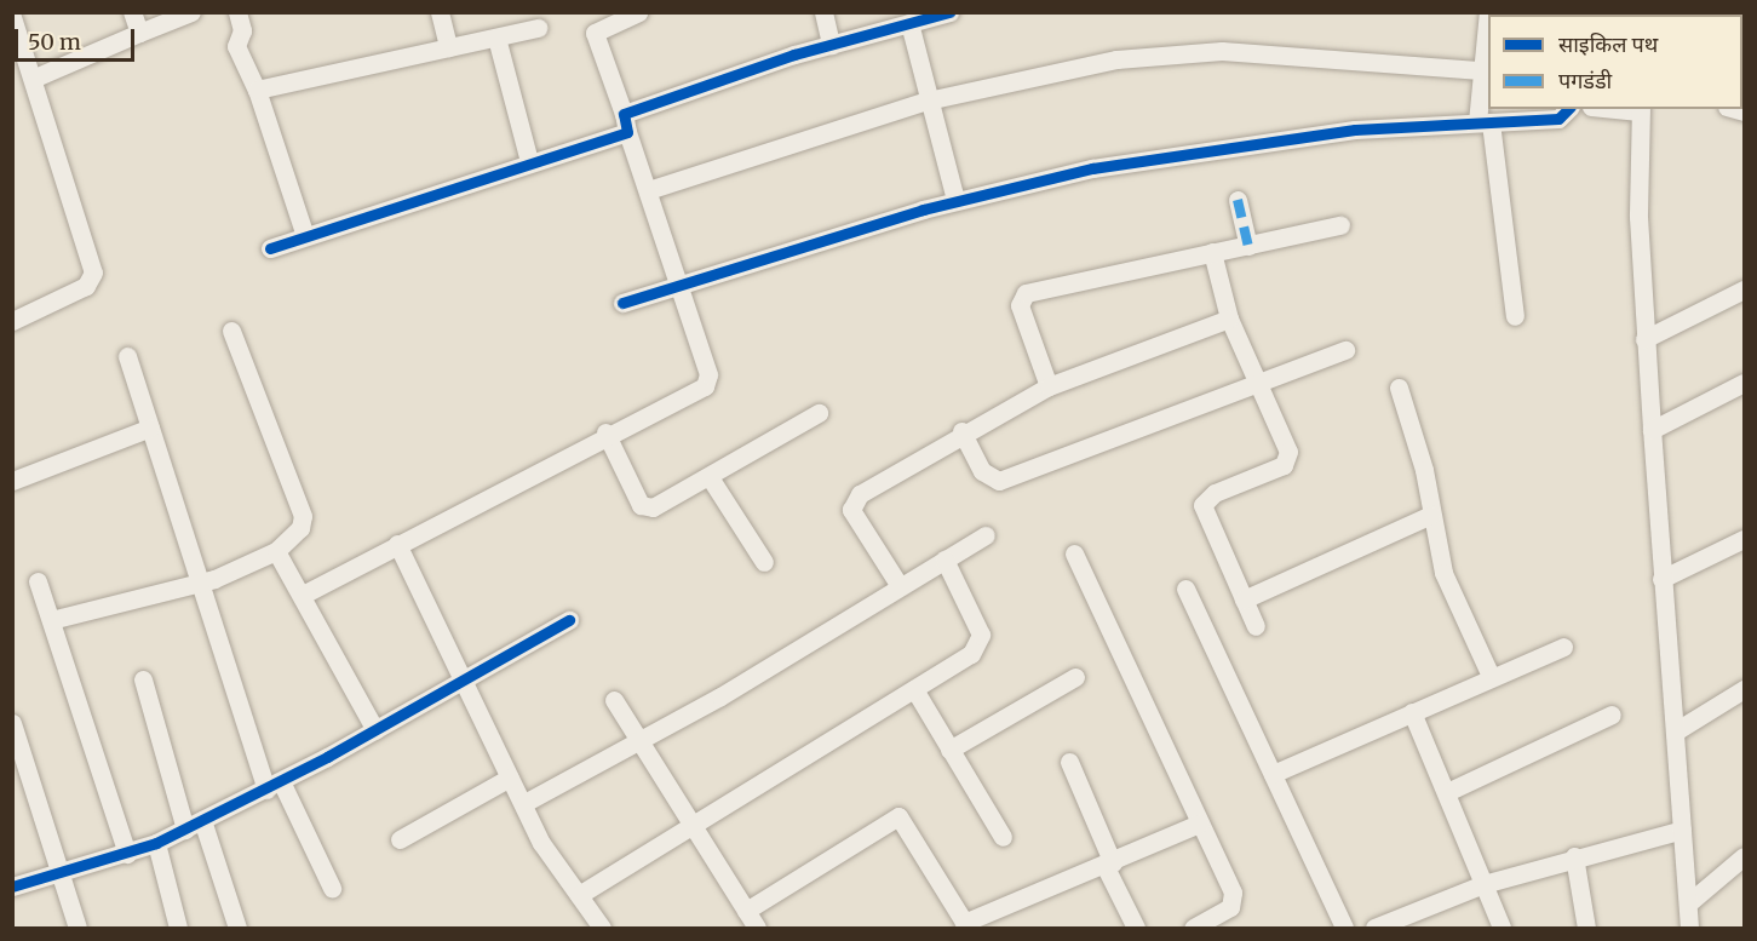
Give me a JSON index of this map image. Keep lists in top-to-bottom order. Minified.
{"legend":["साइकिल पथ","पगडंडी"],"scale_bar":"50 m"}
